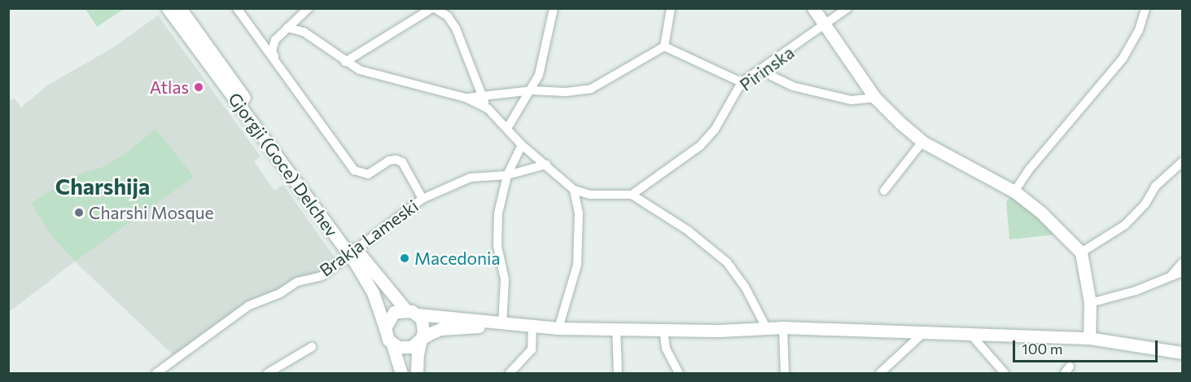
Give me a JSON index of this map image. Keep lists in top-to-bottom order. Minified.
{"streets":{"main road":["Gjorgji (Goce) Delchev"],"street":["Pirinska","Brakja Lameski"]},"crossings":[["Gjorgji (Goce) Delchev","Brakja Lameski"]],"districts":["Charshija"],"places":["Atlas","Charshi Mosque","Macedonia"],"scale_bar":"100 m"}
